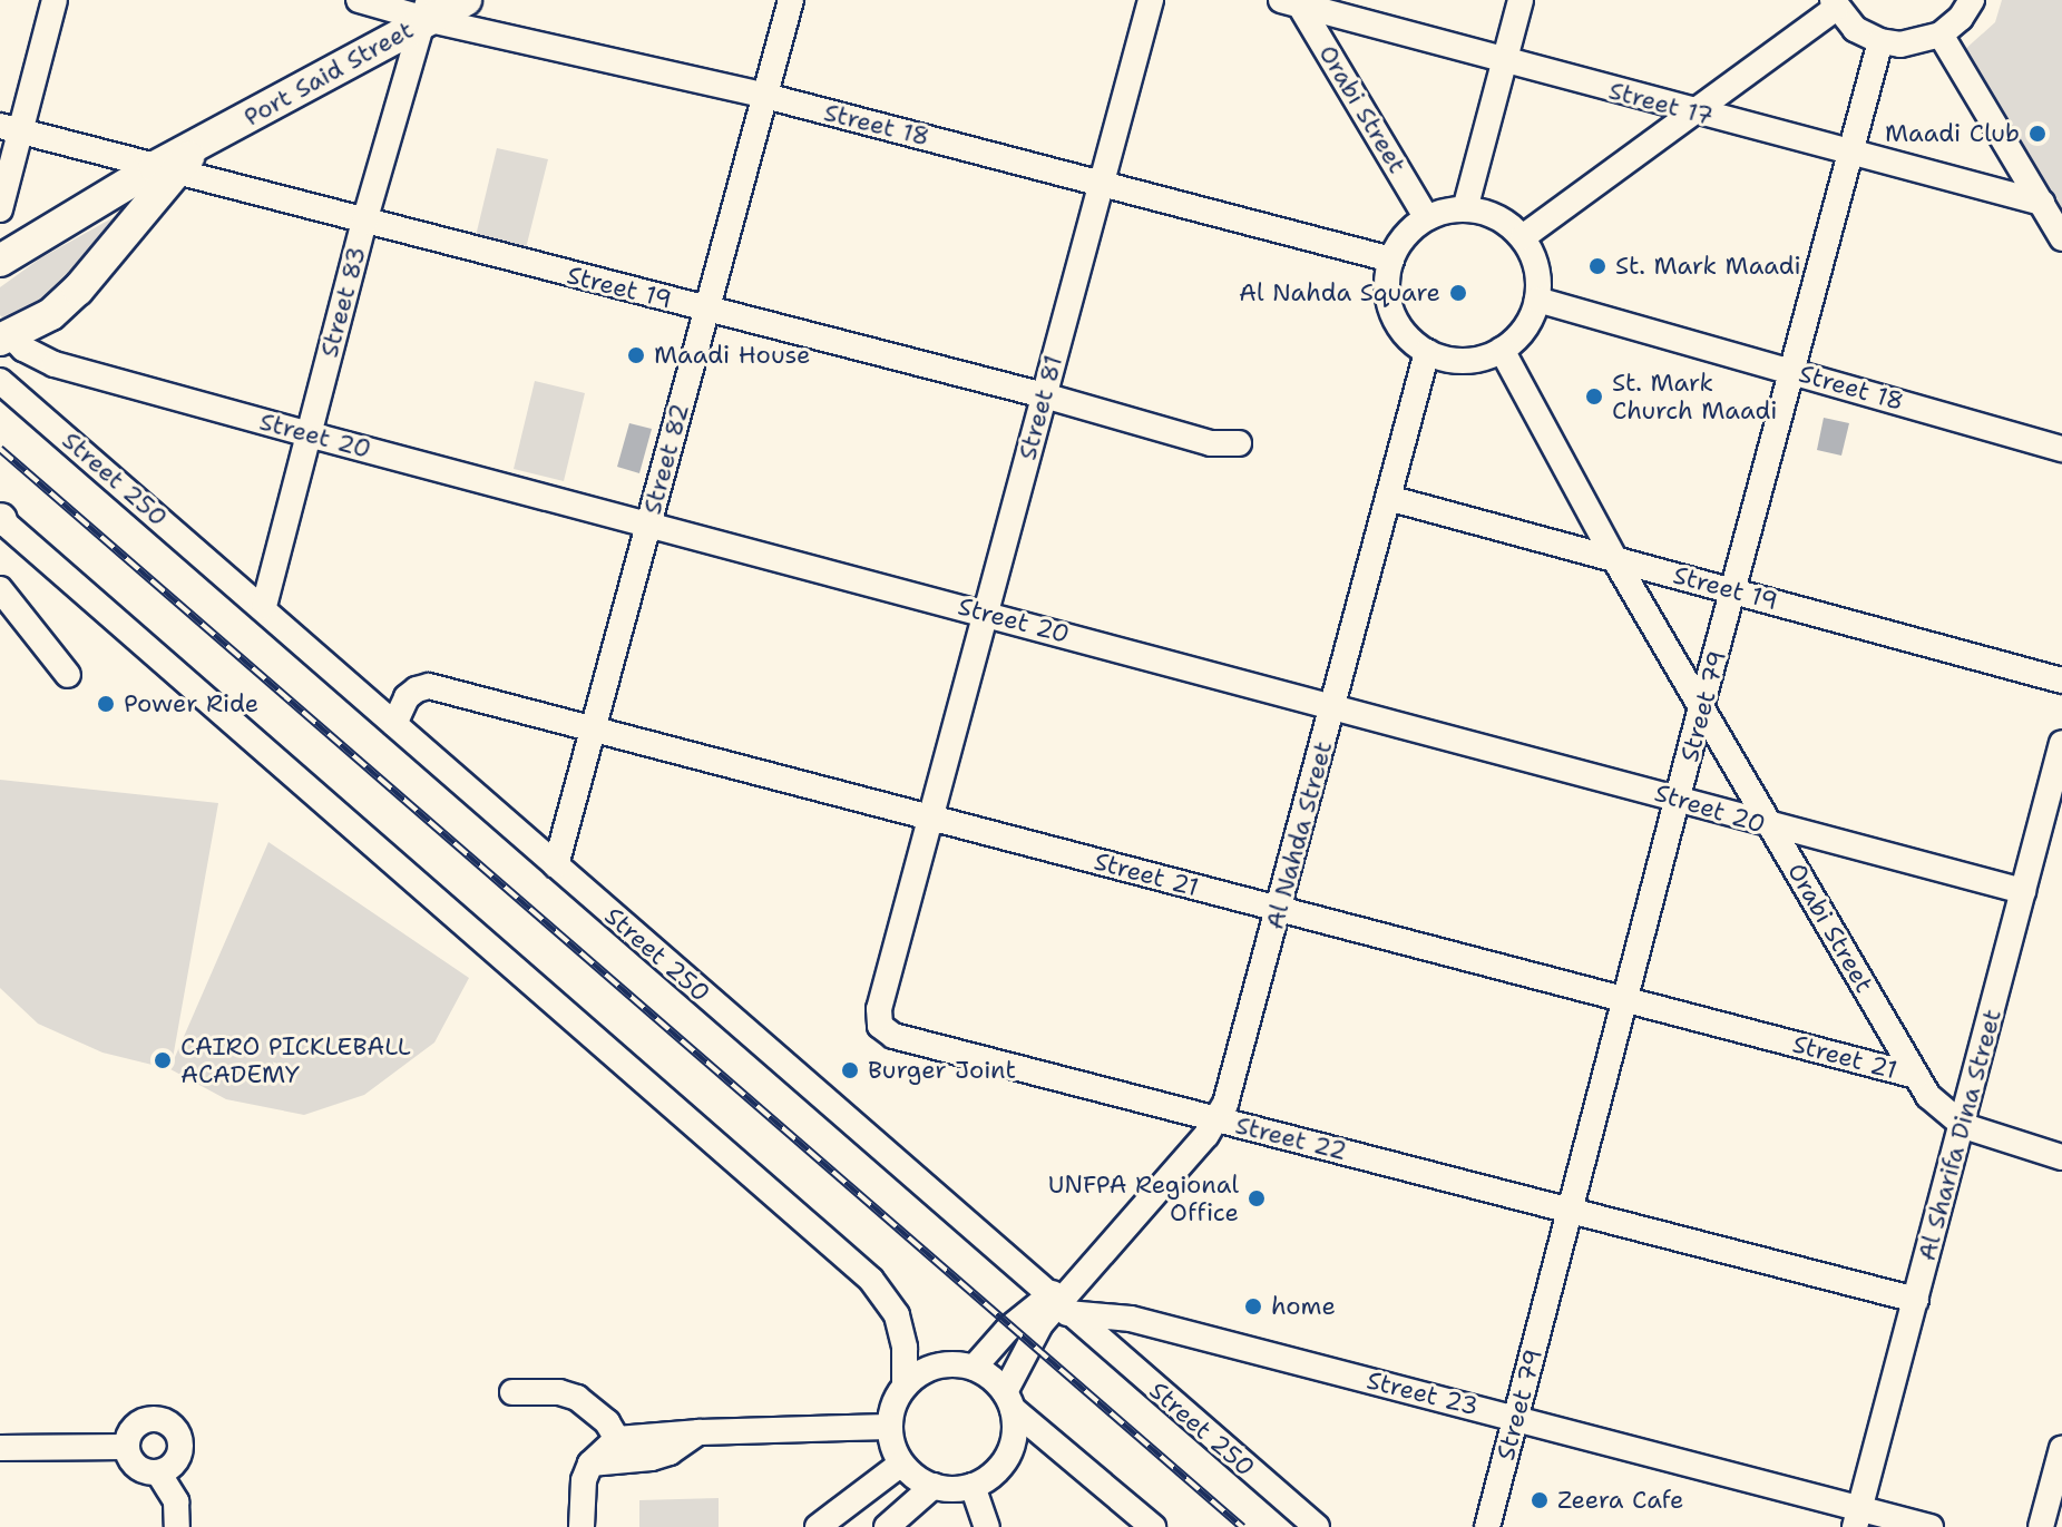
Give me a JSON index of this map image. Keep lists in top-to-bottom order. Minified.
{"streets":{"main road":["Port Said Street"],"street":["Street 17","Orabi Street","Street 18","Street 19","Street 83","Street 81","Street 20","Street 82","Street 250","Street 79","Al Nahda Street","Street 21","Al Sharifa Dina Street","Street 22","Street 23"]},"crossings":[["Port Said Street","Street 18"],["Port Said Street","Street 19"],["Port Said Street","Street 83"],["Port Said Street","Street 20"],["Street 17","Orabi Street"],["Street 17","Street 79"],["Orabi Street","Street 18"],["Orabi Street","Street 19"],["Orabi Street","Street 20"],["Orabi Street","Street 79"],["Orabi Street","Al Nahda Street"],["Orabi Street","Street 21"],["Orabi Street","Al Sharifa Dina Street"],["Street 18","Street 83"],["Street 18","Street 81"],["Street 18","Street 82"],["Street 18","Street 79"],["Street 18","Al Nahda Street"],["Street 19","Street 83"],["Street 19","Street 81"],["Street 19","Street 82"],["Street 19","Street 79"],["Street 19","Al Nahda Street"],["Street 83","Street 20"],["Street 83","Street 250"],["Street 81","Street 20"],["Street 81","Street 21"],["Street 81","Street 22"],["Street 20","Street 82"],["Street 20","Street 79"],["Street 20","Al Nahda Street"],["Street 20","Al Sharifa Dina Street"],["Street 82","Street 250"],["Street 82","Street 21"],["Street 250","Al Nahda Street"],["Street 250","Street 21"],["Street 250","Street 23"],["Street 79","Street 21"],["Street 79","Street 22"],["Street 79","Street 23"],["Al Nahda Street","Street 21"],["Al Nahda Street","Street 22"],["Al Nahda Street","Street 23"],["Street 21","Street 22"],["Al Sharifa Dina Street","Street 22"],["Al Sharifa Dina Street","Street 23"]],"places":["Maadi Club","St. Mark Maadi","Al Nahda Square","Maadi House","St. Mark Church Maadi","Power Ride","CAIRO PICKLEBALL ACADEMY","Burger Joint","UNFPA Regional Office","home","Zeera Cafe"]}
